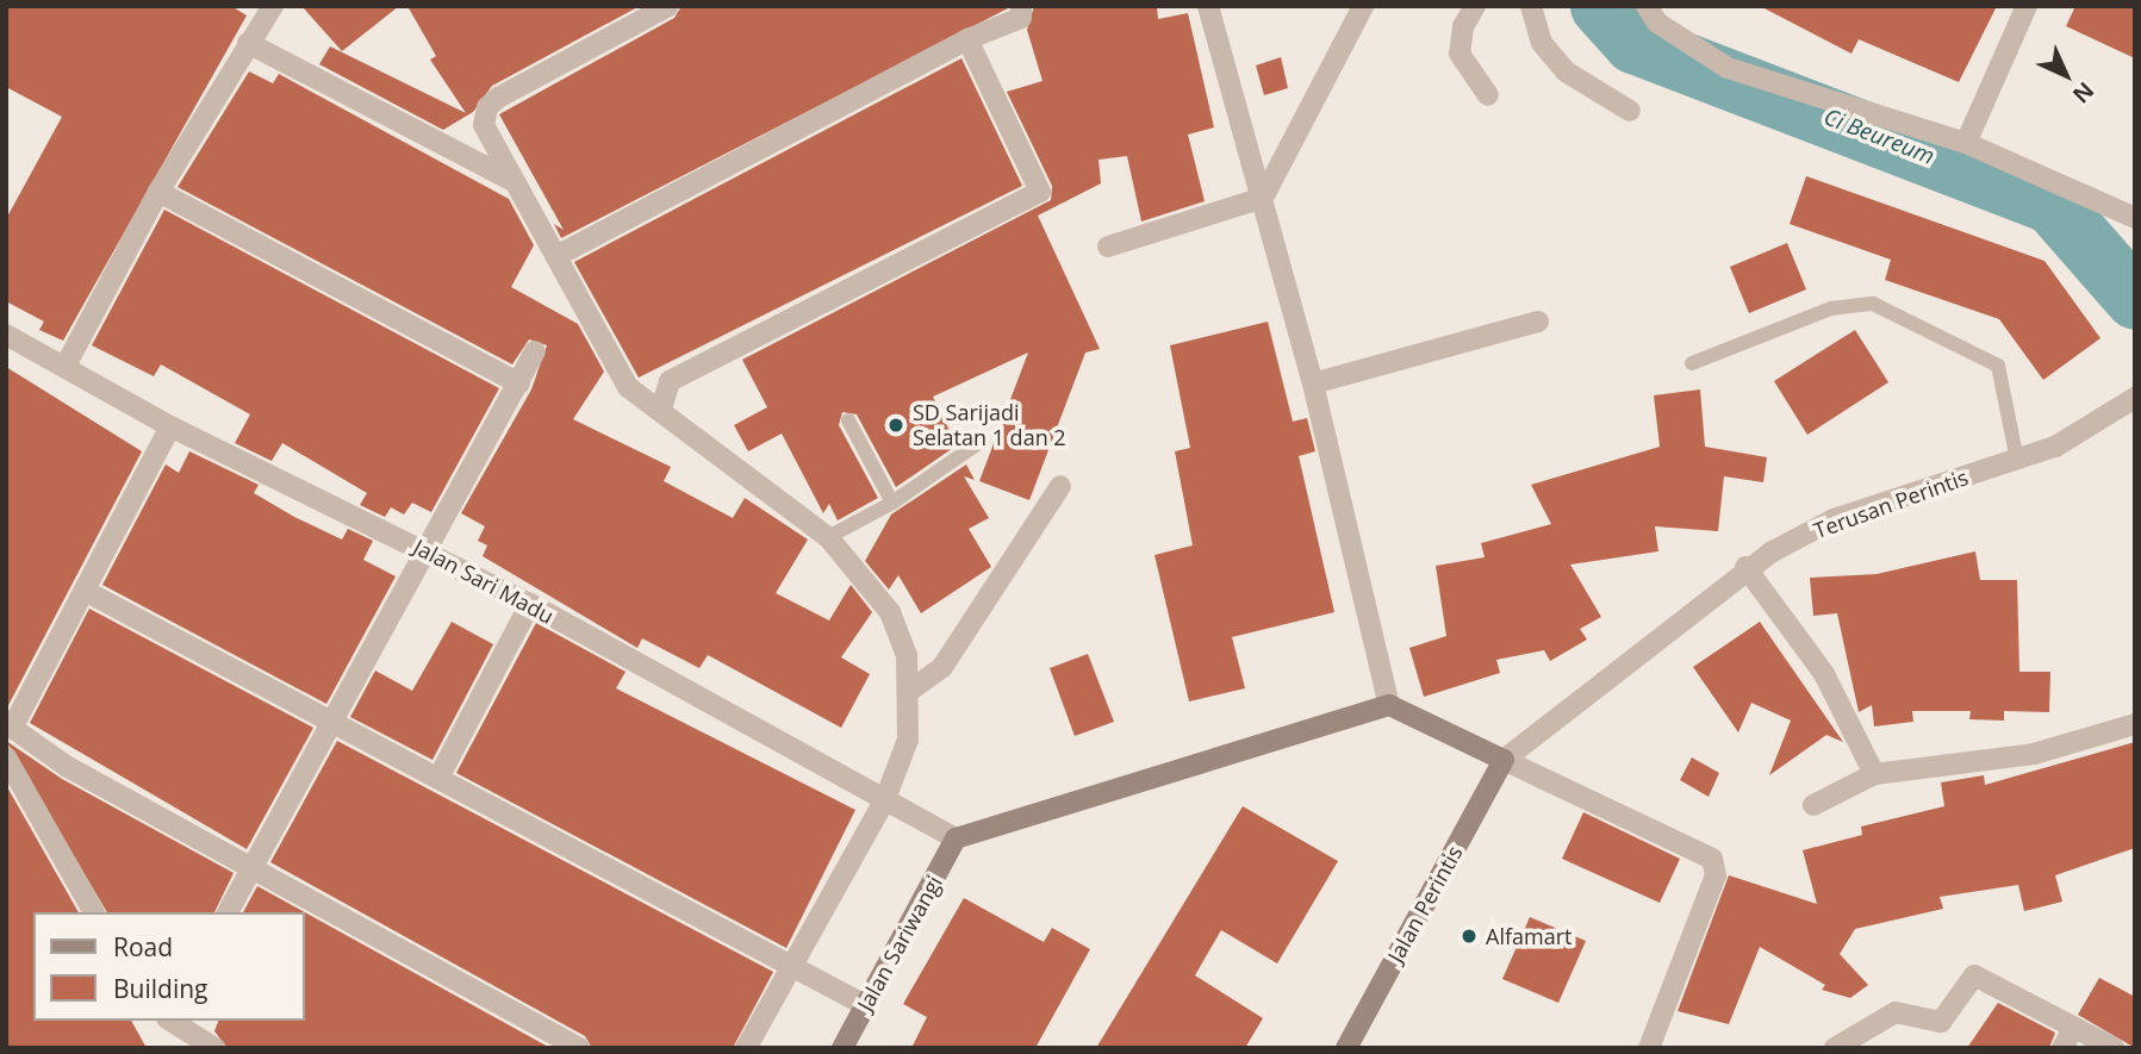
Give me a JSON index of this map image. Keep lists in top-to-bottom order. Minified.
{"streets":{"street":["Terusan Perintis","Jalan Sari Madu","Jalan Perintis","Jalan Sariwangi"]},"crossings":[["Terusan Perintis","Jalan Perintis"],["Jalan Sari Madu","Jalan Sariwangi"]],"water":["Ci Beureum"],"places":["SD Sarijadi Selatan 1 dan 2","Alfamart"],"legend":["Road","Building"],"north":"bottom right"}
